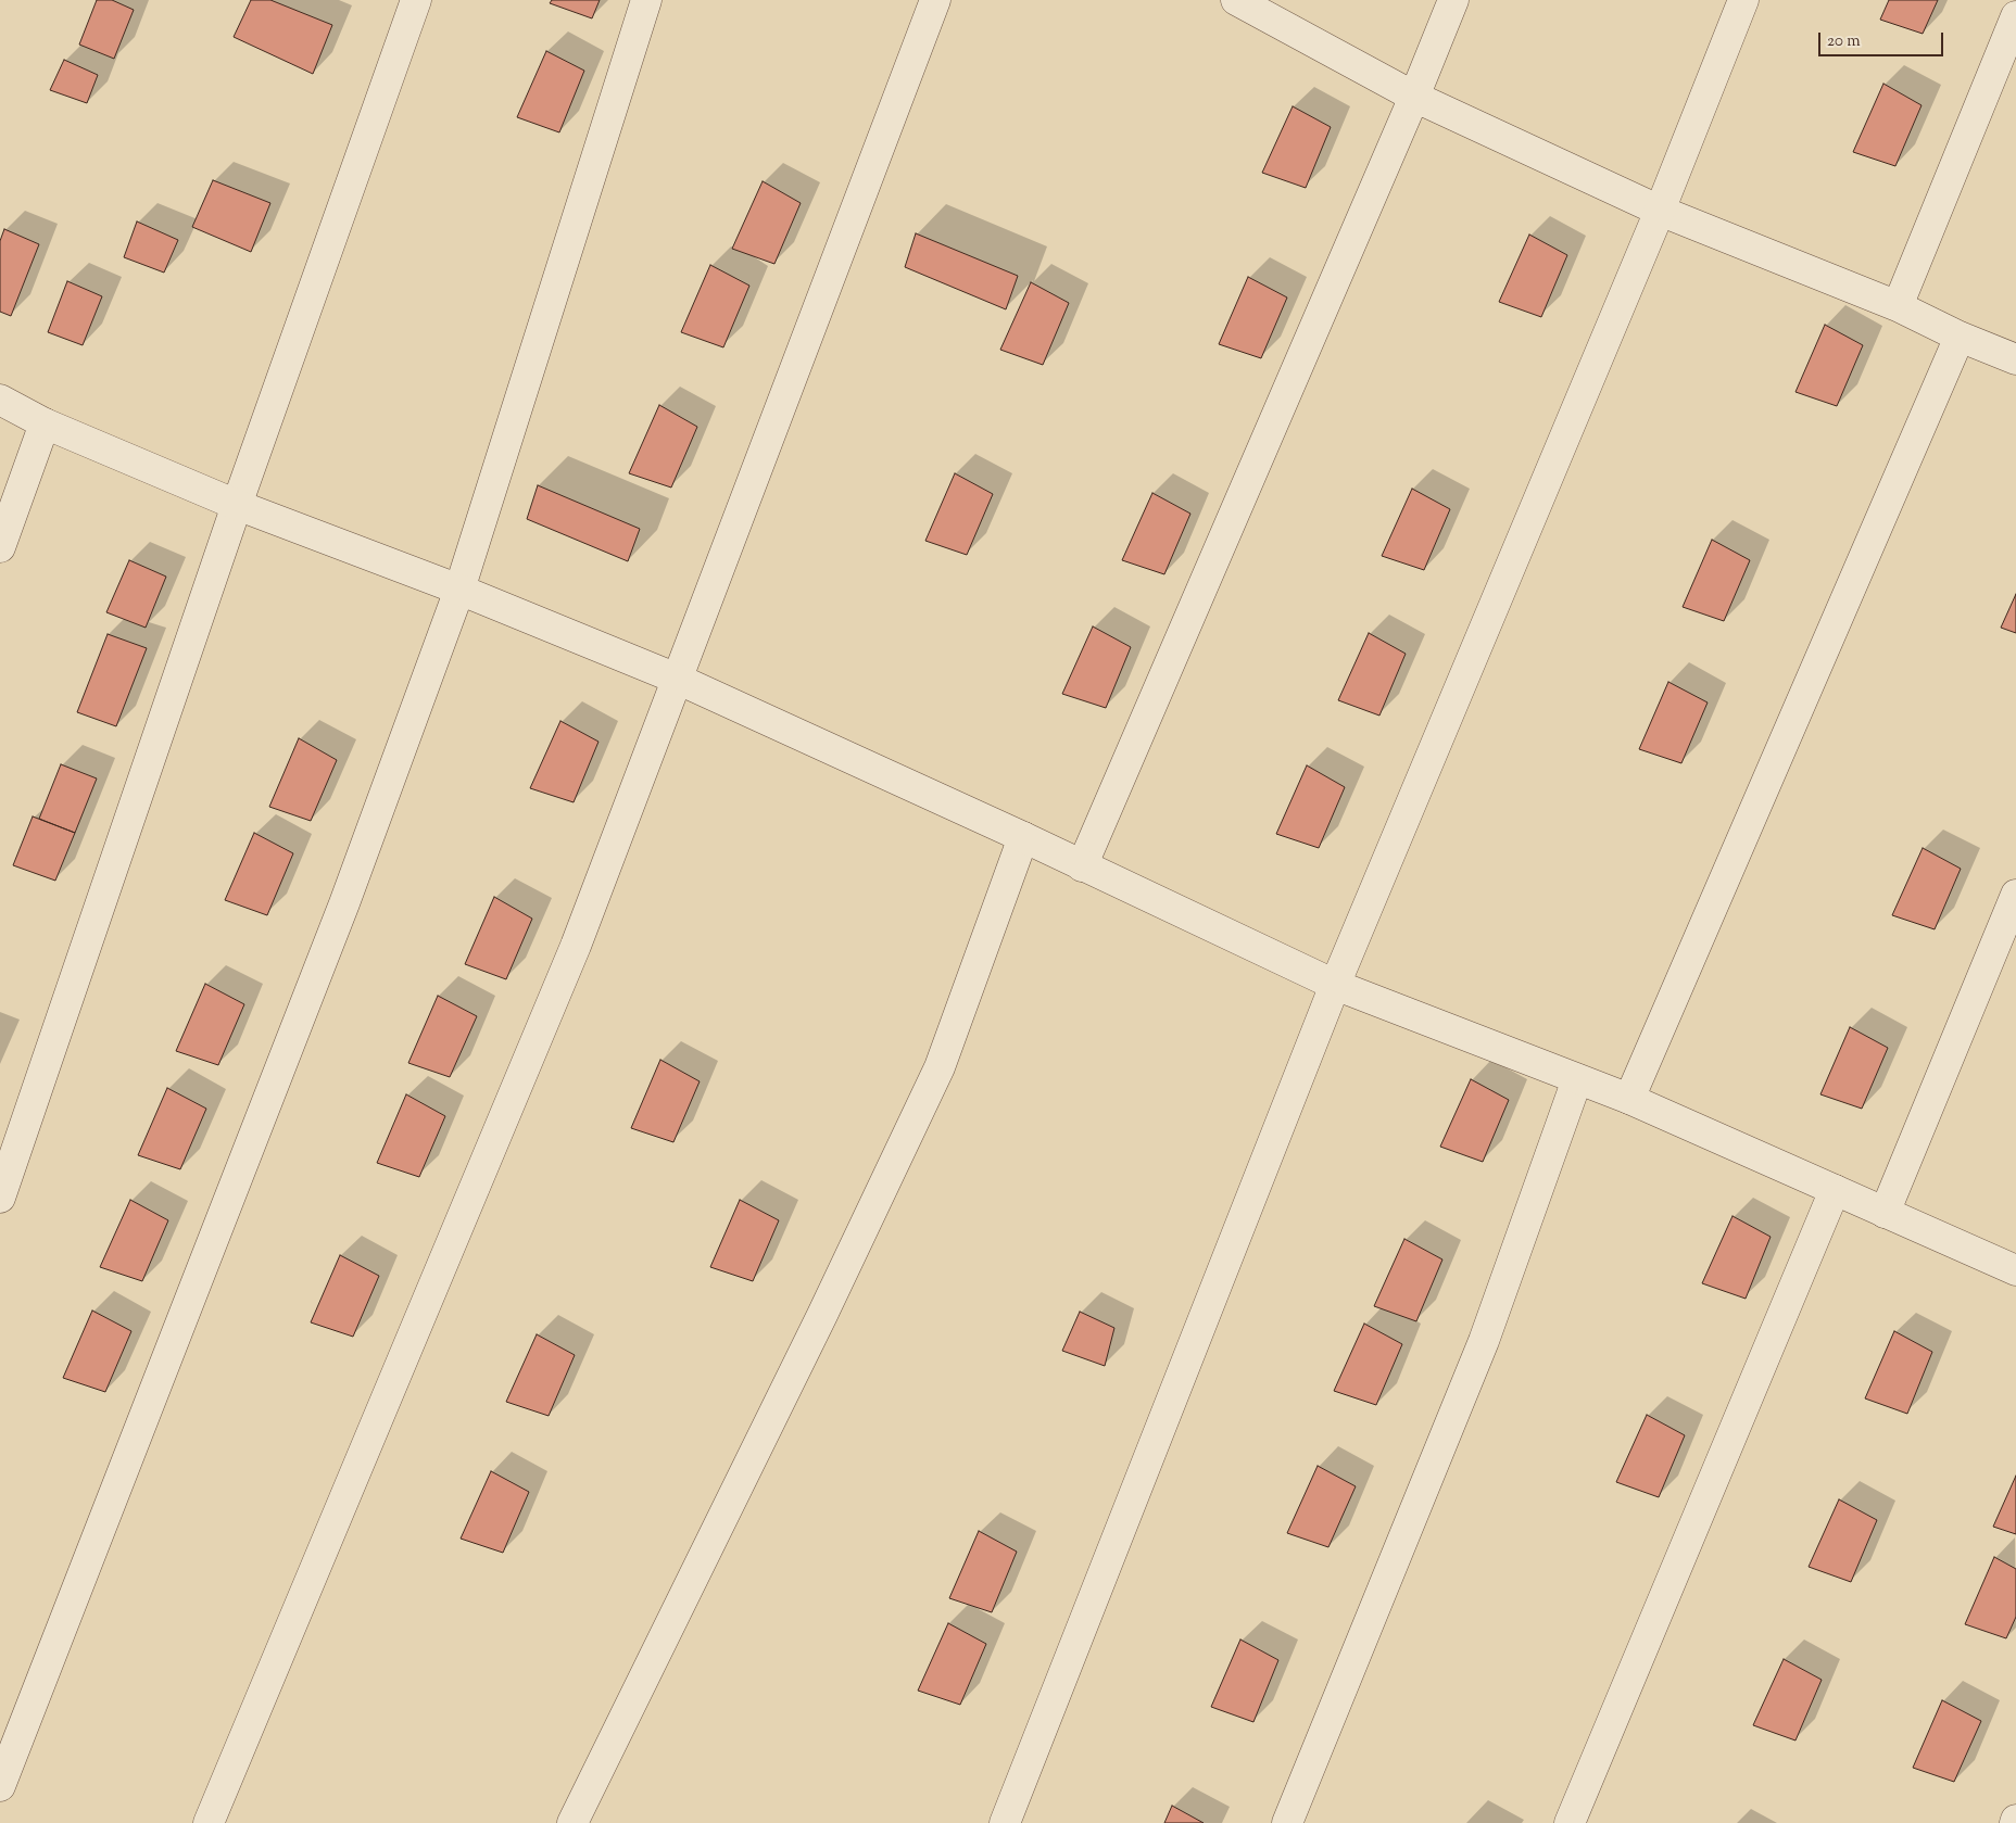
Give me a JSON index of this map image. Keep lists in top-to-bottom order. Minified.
{"scale_bar":"20 m"}
